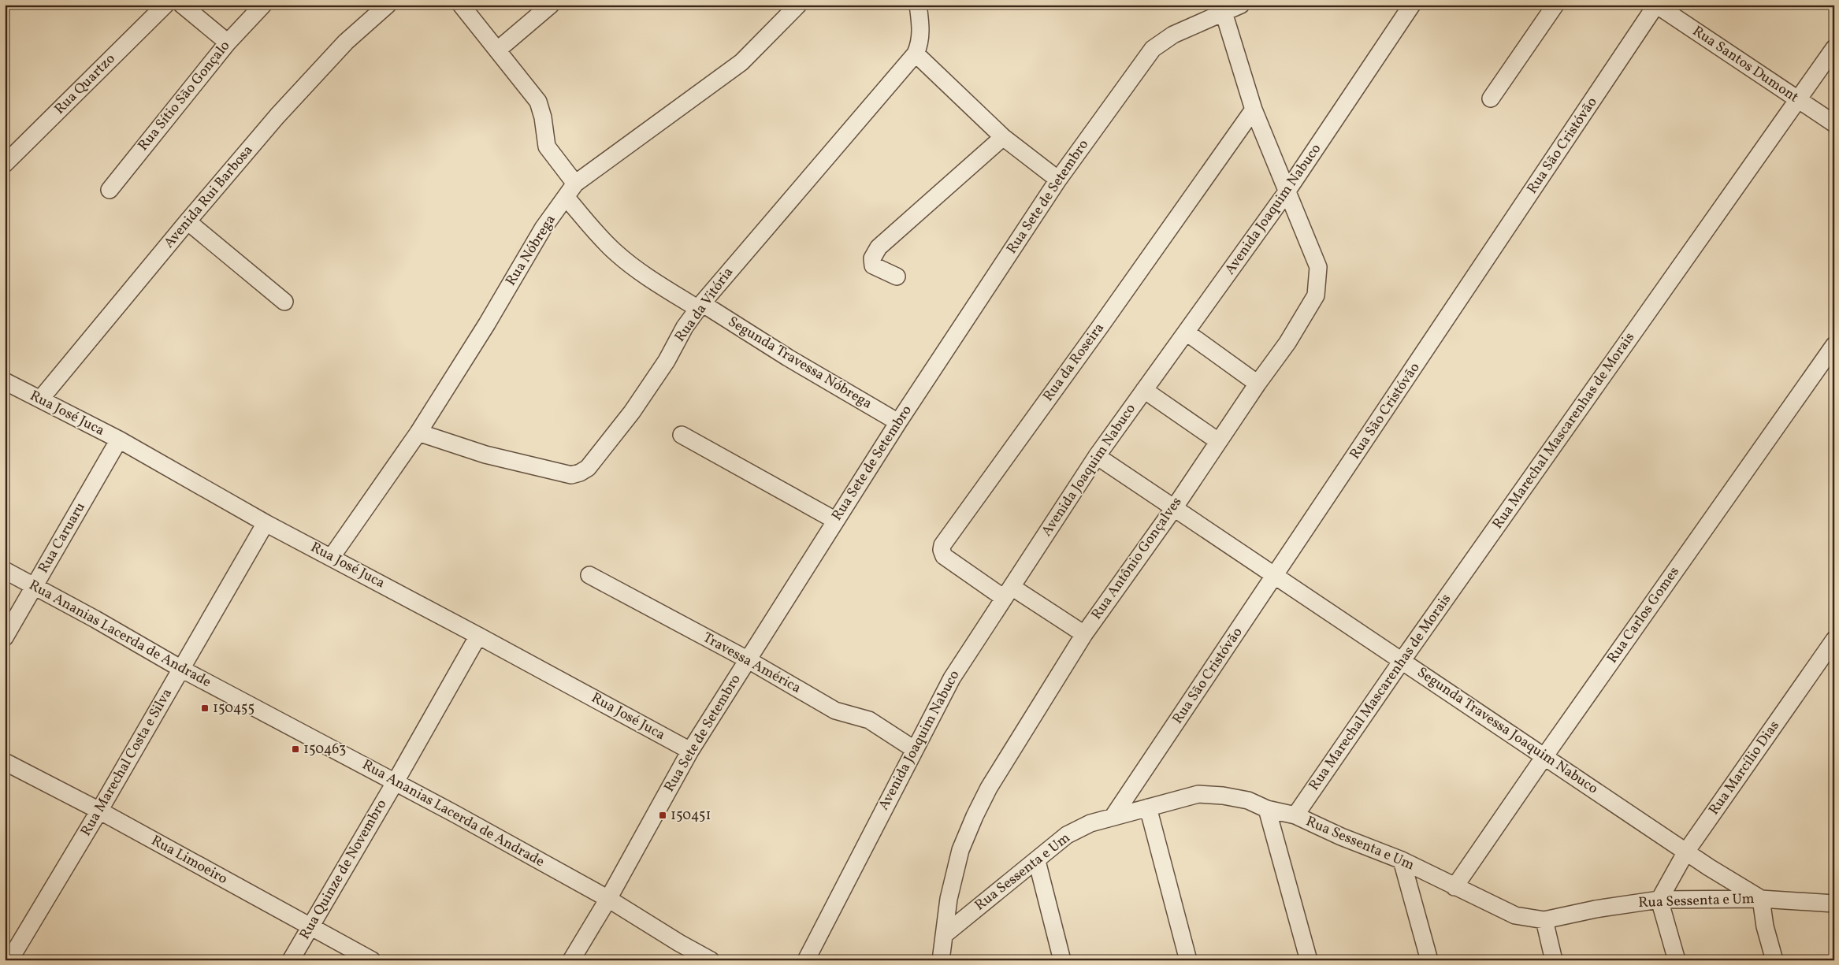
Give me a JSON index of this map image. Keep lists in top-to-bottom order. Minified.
{"streets":{"street":["Rua Santos Dumont","Rua Quartzo","Rua Sítio São Gonçalo","Rua São Cristóvão","Avenida Rui Barbosa","Rua Sete de Setembro","Avenida Joaquim Nabuco","Rua Nóbrega","Rua da Vitória","Rua da Roseira","Segunda Travessa Nóbrega","Rua José Juca","Rua Marechal Mascarenhas de Morais","Rua Caruaru","Rua Antônio Gonçalves","Rua Carlos Gomes","Rua Ananias Lacerda de Andrade","Travessa América","Segunda Travessa Joaquim Nabuco","Rua Marechal Costa e Silva","Rua Marcílio Dias","Rua Sessenta e Um","Rua Limoeiro","Rua Quinze de Novembro"]},"crossings":[["Rua Santos Dumont","Rua São Cristóvão"],["Rua Santos Dumont","Rua Marechal Mascarenhas de Morais"],["Rua São Cristóvão","Segunda Travessa Joaquim Nabuco"],["Rua São Cristóvão","Rua Sessenta e Um"],["Avenida Rui Barbosa","Rua José Juca"],["Rua Sete de Setembro","Segunda Travessa Nóbrega"],["Rua Sete de Setembro","Rua José Juca"],["Rua Sete de Setembro","Rua Antônio Gonçalves"],["Rua Sete de Setembro","Rua Ananias Lacerda de Andrade"],["Rua Sete de Setembro","Travessa América"],["Avenida Joaquim Nabuco","Rua da Roseira"],["Avenida Joaquim Nabuco","Rua Antônio Gonçalves"],["Avenida Joaquim Nabuco","Travessa América"],["Avenida Joaquim Nabuco","Segunda Travessa Joaquim Nabuco"],["Rua Nóbrega","Rua da Vitória"],["Rua Nóbrega","Segunda Travessa Nóbrega"],["Rua Nóbrega","Rua José Juca"],["Rua da Vitória","Segunda Travessa Nóbrega"],["Rua da Roseira","Rua Antônio Gonçalves"],["Rua José Juca","Rua Caruaru"],["Rua José Juca","Rua Marechal Costa e Silva"],["Rua José Juca","Rua Quinze de Novembro"],["Rua Marechal Mascarenhas de Morais","Segunda Travessa Joaquim Nabuco"],["Rua Marechal Mascarenhas de Morais","Rua Sessenta e Um"],["Rua Caruaru","Rua Ananias Lacerda de Andrade"],["Rua Antônio Gonçalves","Segunda Travessa Joaquim Nabuco"],["Rua Antônio Gonçalves","Rua Sessenta e Um"],["Rua Carlos Gomes","Segunda Travessa Joaquim Nabuco"],["Rua Carlos Gomes","Rua Sessenta e Um"],["Rua Ananias Lacerda de Andrade","Rua Marechal Costa e Silva"],["Rua Ananias Lacerda de Andrade","Rua Quinze de Novembro"],["Segunda Travessa Joaquim Nabuco","Rua Marcílio Dias"],["Segunda Travessa Joaquim Nabuco","Rua Sessenta e Um"],["Rua Marechal Costa e Silva","Rua Limoeiro"],["Rua Marcílio Dias","Rua Sessenta e Um"],["Rua Limoeiro","Rua Quinze de Novembro"]],"places":{"transit":["150455","150463","150451"]}}
